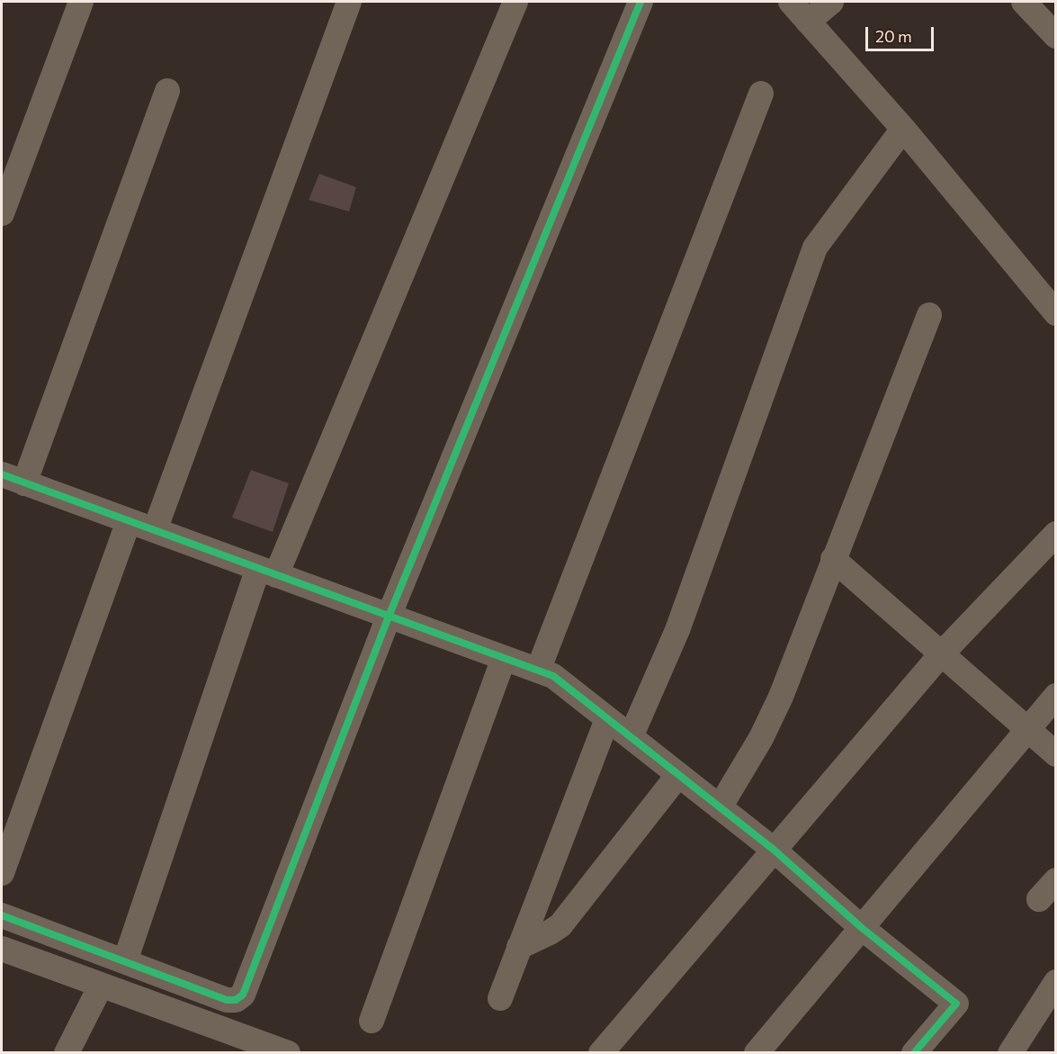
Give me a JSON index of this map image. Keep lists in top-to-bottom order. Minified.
{"scale_bar":"20 m"}
